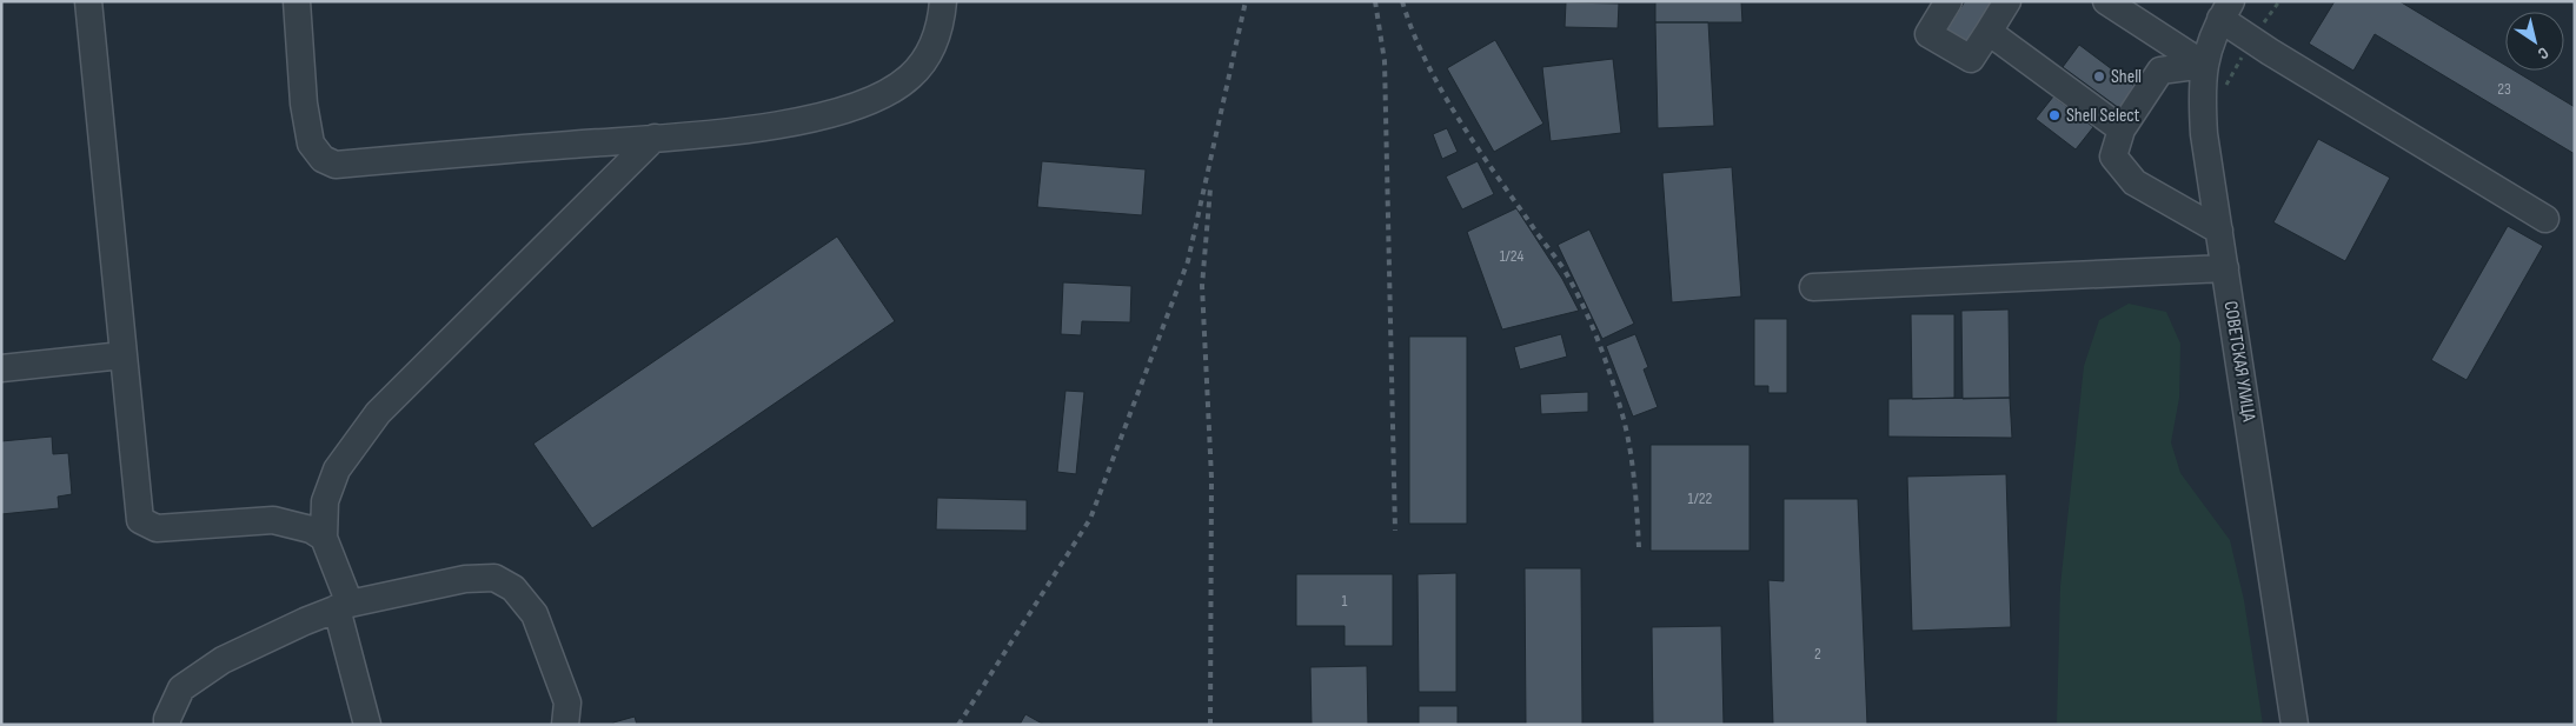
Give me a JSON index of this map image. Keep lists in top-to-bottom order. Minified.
{"streets":{"street":["СОВЕТСКАЯ УЛИЦА"]},"places":["Shell","Shell Select"],"house_numbers":["23","1/24","1/22","1","2"],"north":"bottom right"}
